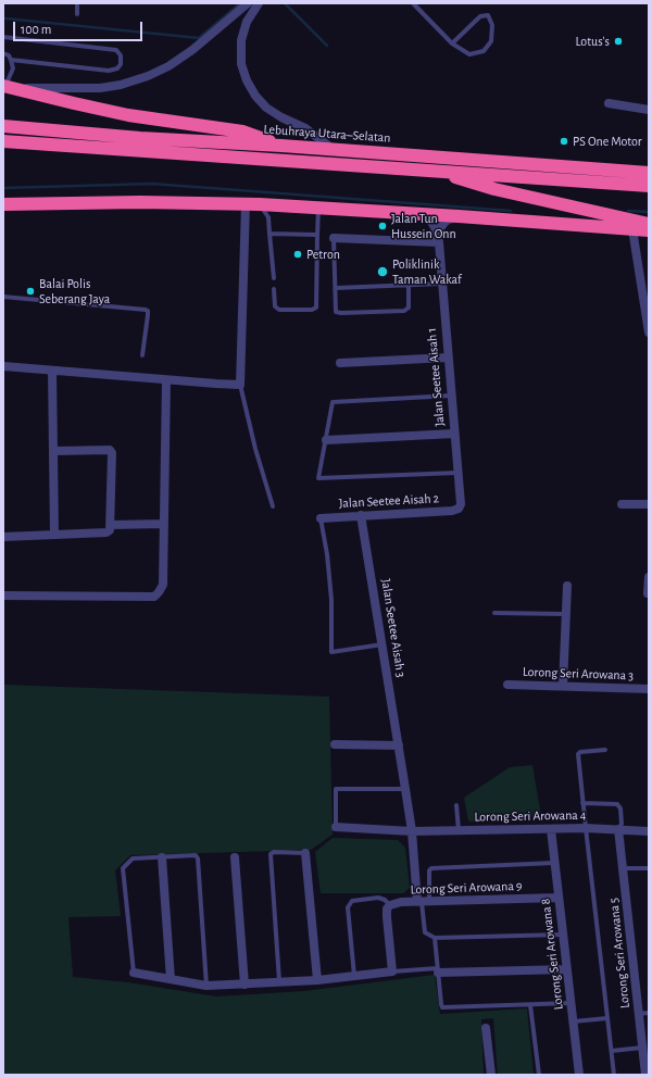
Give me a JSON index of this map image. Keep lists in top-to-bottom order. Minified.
{"streets":{"highway":["Lebuhraya Utara–Selatan"],"street":["Jalan Seetee Aisah 1","Jalan Seetee Aisah 2","Jalan Seetee Aisah 3","Lorong Seri Arowana 3","Lorong Seri Arowana 4","Lorong Seri Arowana 9","Lorong Seri Arowana 5","Lorong Seri Arowana 8"]},"crossings":[["Jalan Seetee Aisah 1","Jalan Seetee Aisah 2"],["Jalan Seetee Aisah 2","Jalan Seetee Aisah 3"],["Jalan Seetee Aisah 3","Lorong Seri Arowana 4"],["Jalan Seetee Aisah 3","Lorong Seri Arowana 9"],["Lorong Seri Arowana 4","Lorong Seri Arowana 5"],["Lorong Seri Arowana 4","Lorong Seri Arowana 8"],["Lorong Seri Arowana 9","Lorong Seri Arowana 8"]],"places":["Lotus's","PS One Motor","Jalan Tun Hussein Onn","Petron","Poliklinik Taman Wakaf","Balai Polis Seberang Jaya"],"scale_bar":"100 m"}
